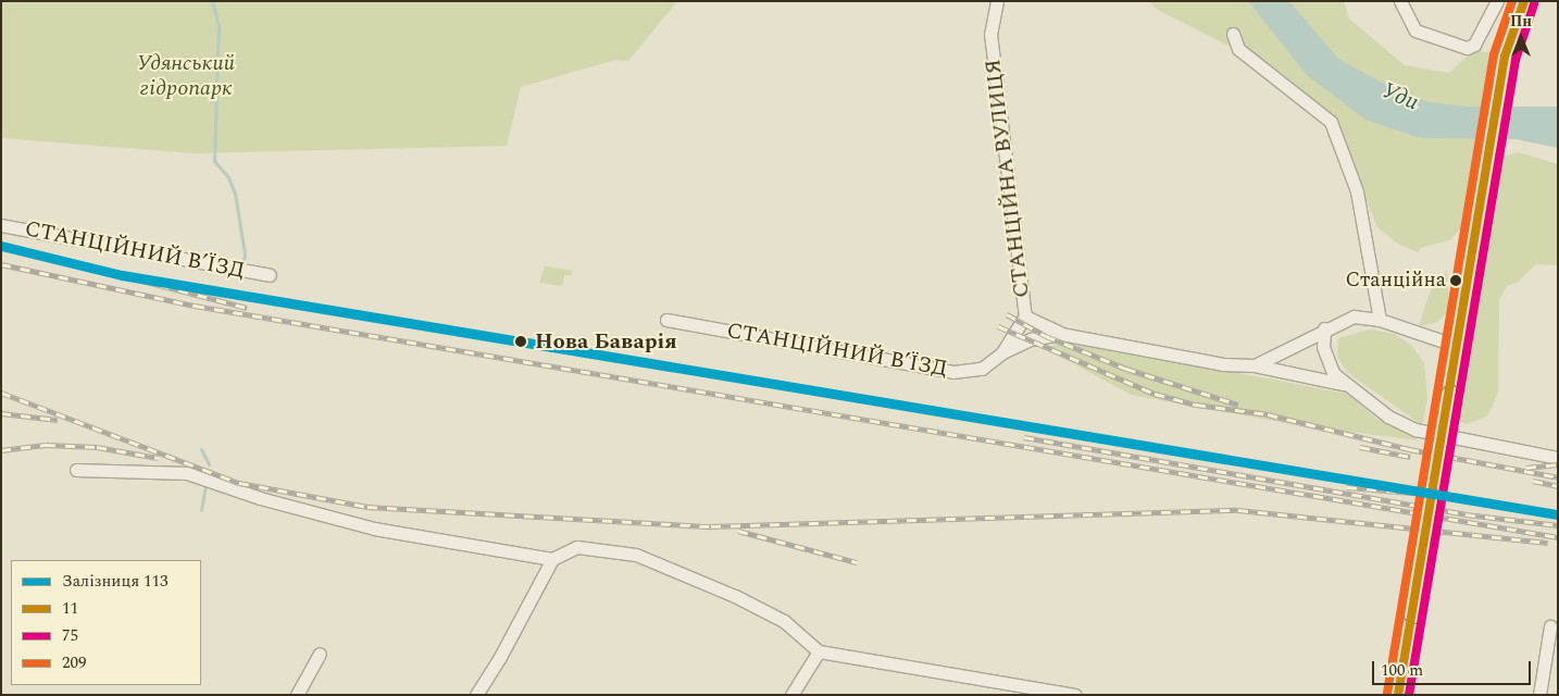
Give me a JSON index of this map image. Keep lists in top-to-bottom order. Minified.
{"streets":{"street":["СТАНЦІЙНА ВУЛИЦЯ","СТАНЦІЙНИЙ В’ЇЗД"]},"water":["Уди"],"parks":["Удянський гідропарк"],"places":["Станційна","Нова Баварія"],"lines":["transit line 11","transit line 209","transit line 75","rail line 113"],"legend":["Залізниця 113","11","75","209"],"scale_bar":"100 m","north":"top"}
